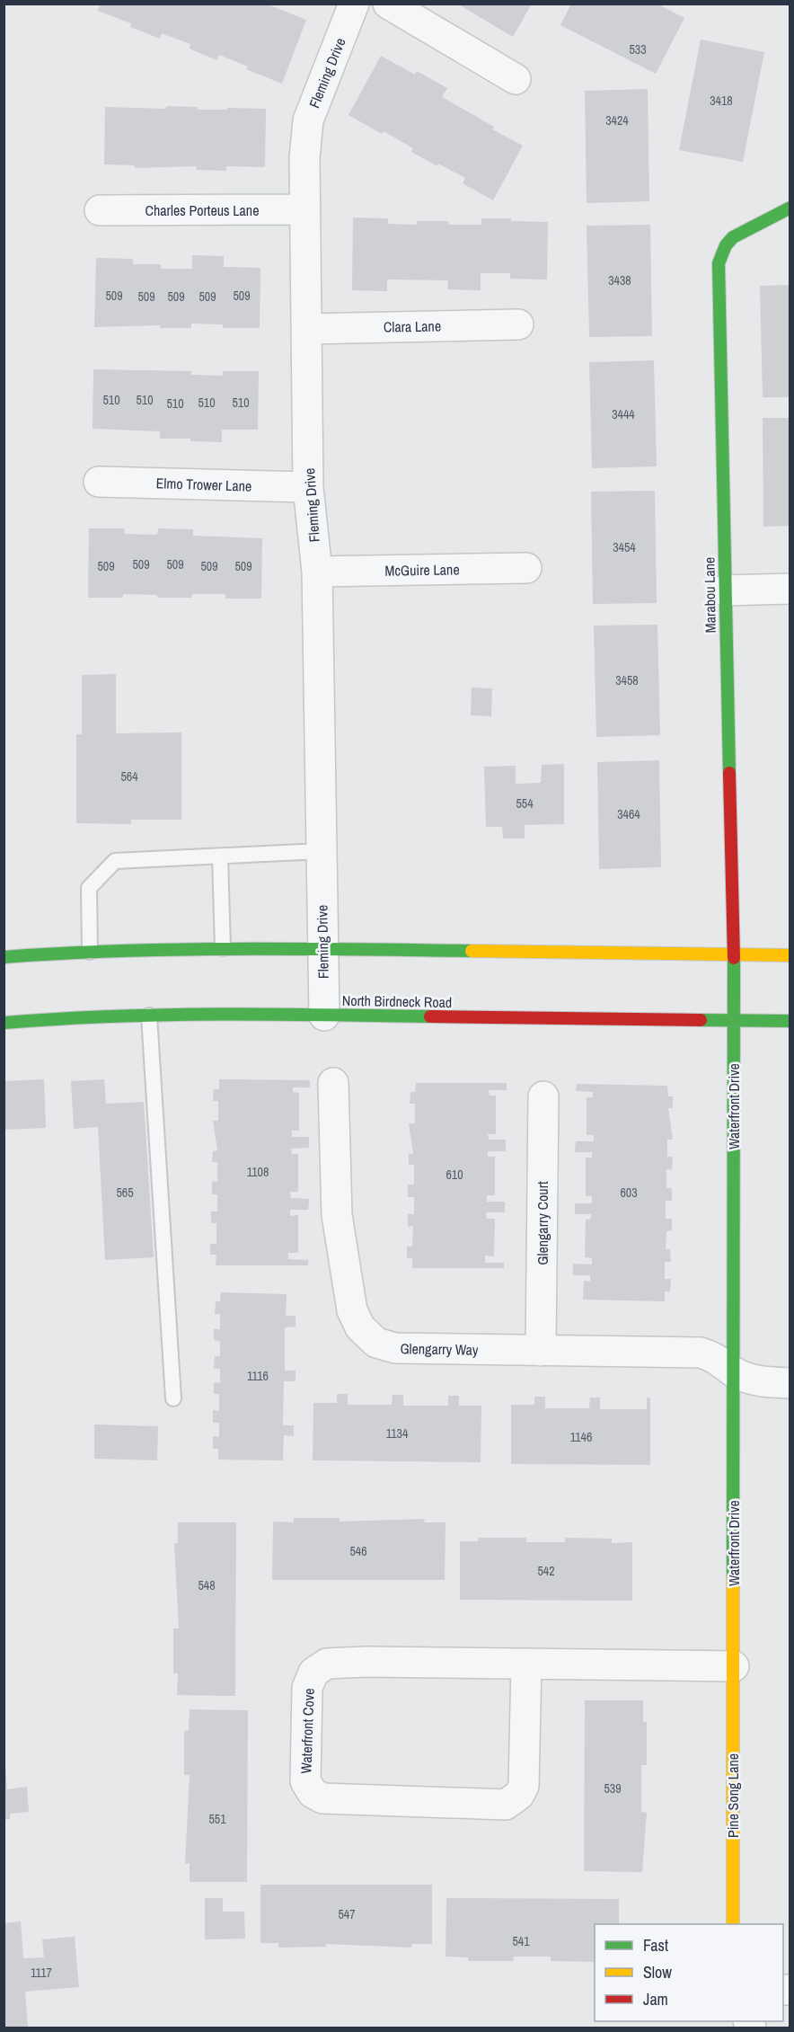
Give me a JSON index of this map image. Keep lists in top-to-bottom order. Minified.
{"streets":{"street":["Fleming Drive","Charles Porteus Lane","Clara Lane","Elmo Trower Lane","McGuire Lane","Marabou Lane","North Birdneck Road","Waterfront Drive","Glengarry Court","Glengarry Way","Waterfront Cove","Pine Song Lane"]},"crossings":[["Fleming Drive","Charles Porteus Lane"],["Fleming Drive","Clara Lane"],["Fleming Drive","Elmo Trower Lane"],["Fleming Drive","McGuire Lane"],["Fleming Drive","North Birdneck Road"],["Marabou Lane","North Birdneck Road"],["Marabou Lane","Waterfront Drive"],["North Birdneck Road","Waterfront Drive"],["Waterfront Drive","Glengarry Way"],["Waterfront Drive","Pine Song Lane"],["Glengarry Court","Glengarry Way"]],"house_numbers":["533","3418","3424","3438","509","509","509","509","509","510","510","510","510","510","3444","3454","509","509","509","509","509","3458","564","554","3464","1108","610","565","603","1116","1134","1146","546","542","548","539","551","547","541","1117"],"legend":["Fast","Slow","Jam"]}
